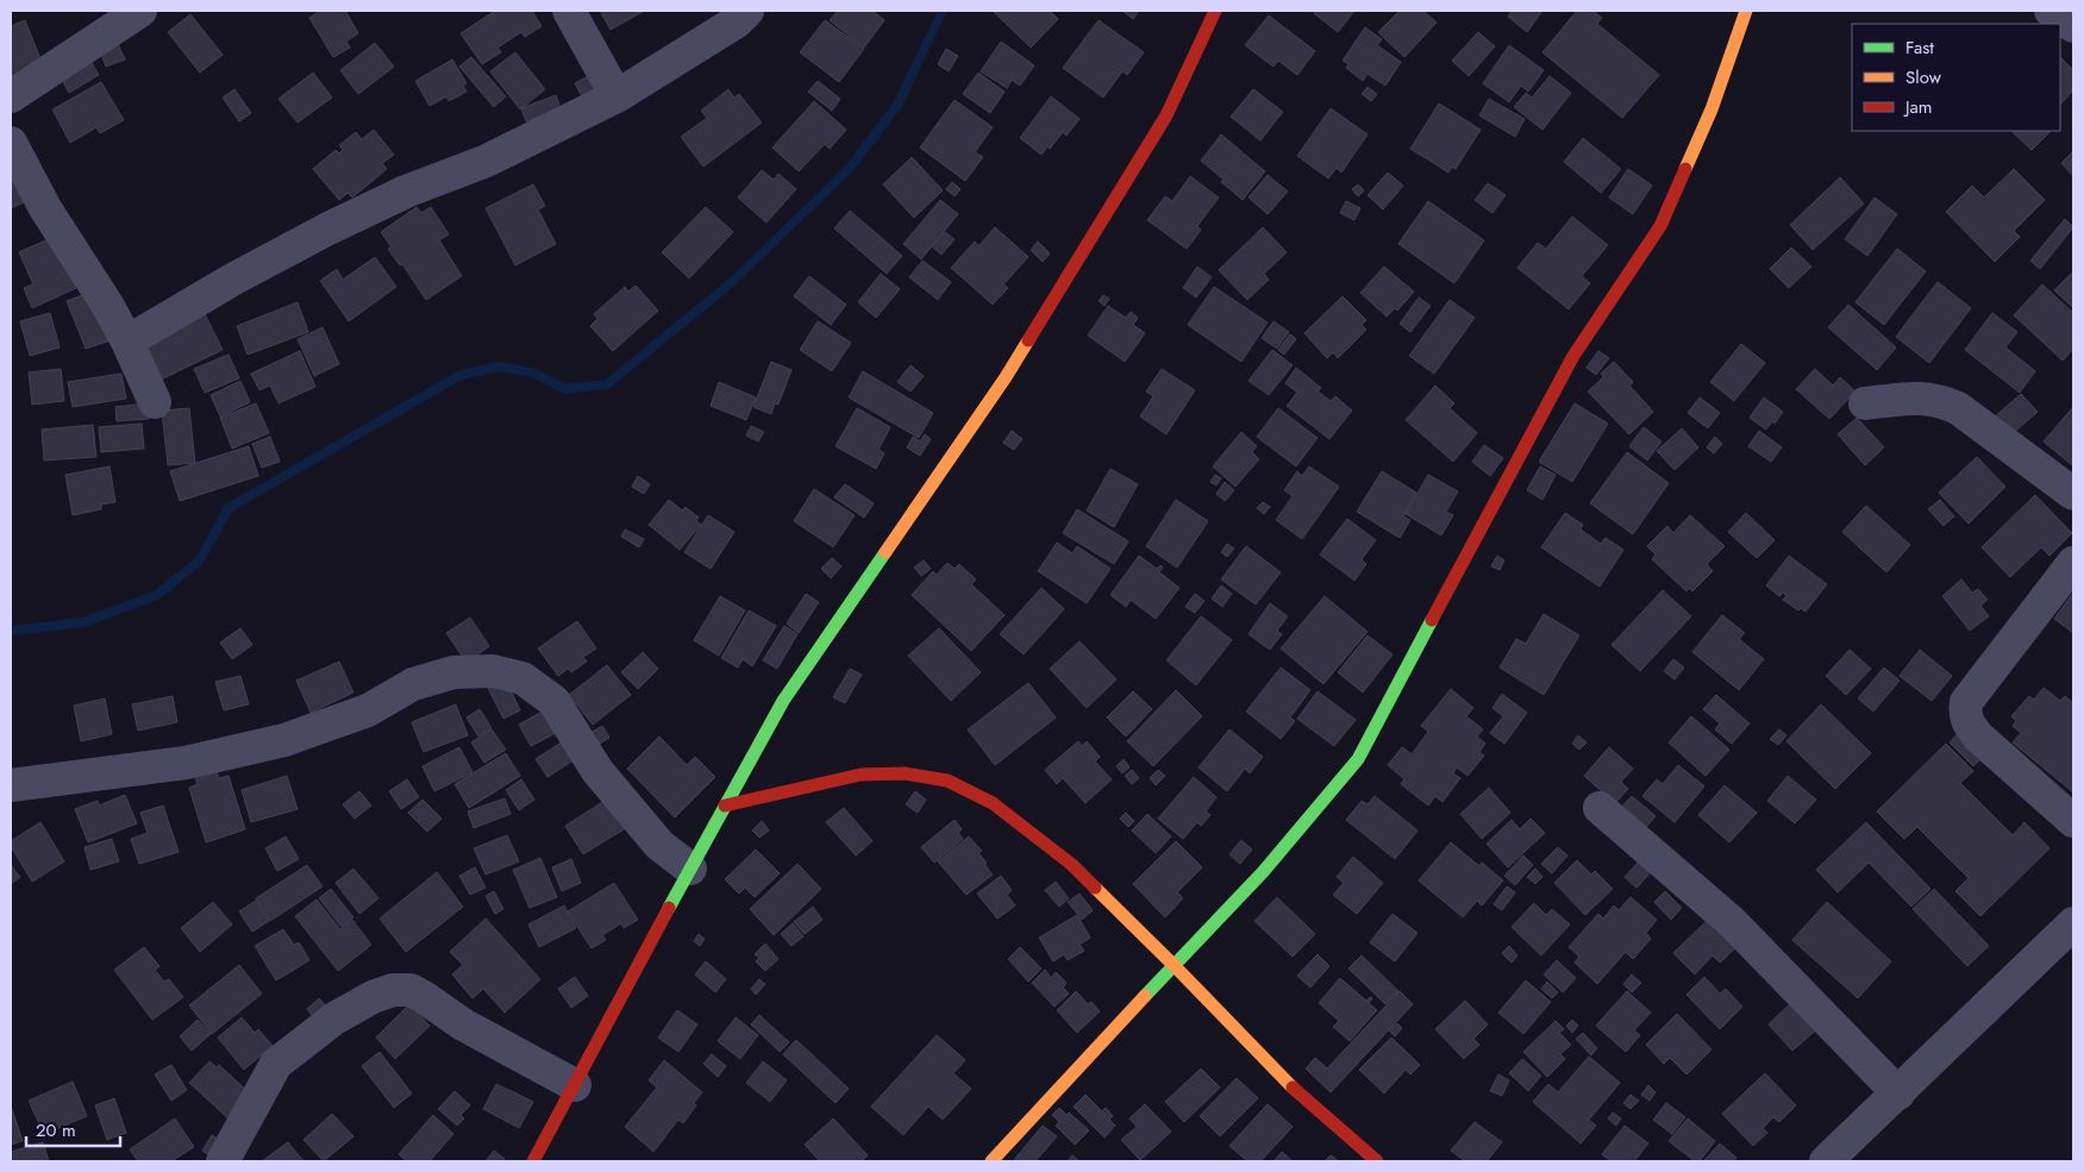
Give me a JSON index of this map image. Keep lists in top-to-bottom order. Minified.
{"legend":["Fast","Slow","Jam"],"scale_bar":"20 m"}
